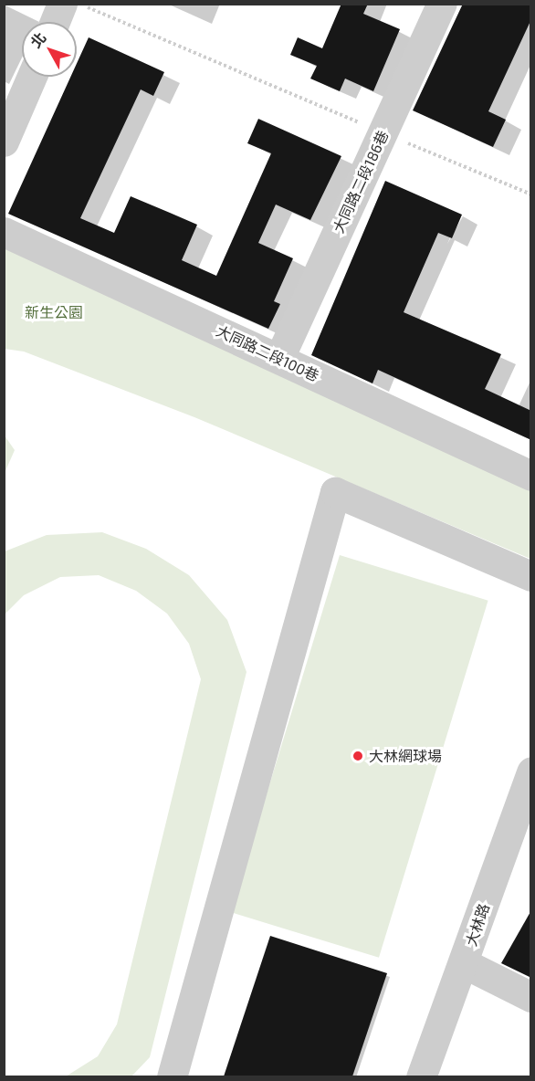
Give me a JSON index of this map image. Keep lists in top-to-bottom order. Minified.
{"streets":{"street":["大同路二段186巷","大同路二段100巷","大林路"]},"crossings":[["大同路二段186巷","大同路二段100巷"]],"parks":["新生公園"],"places":["大林網球場"],"north":"top left"}
